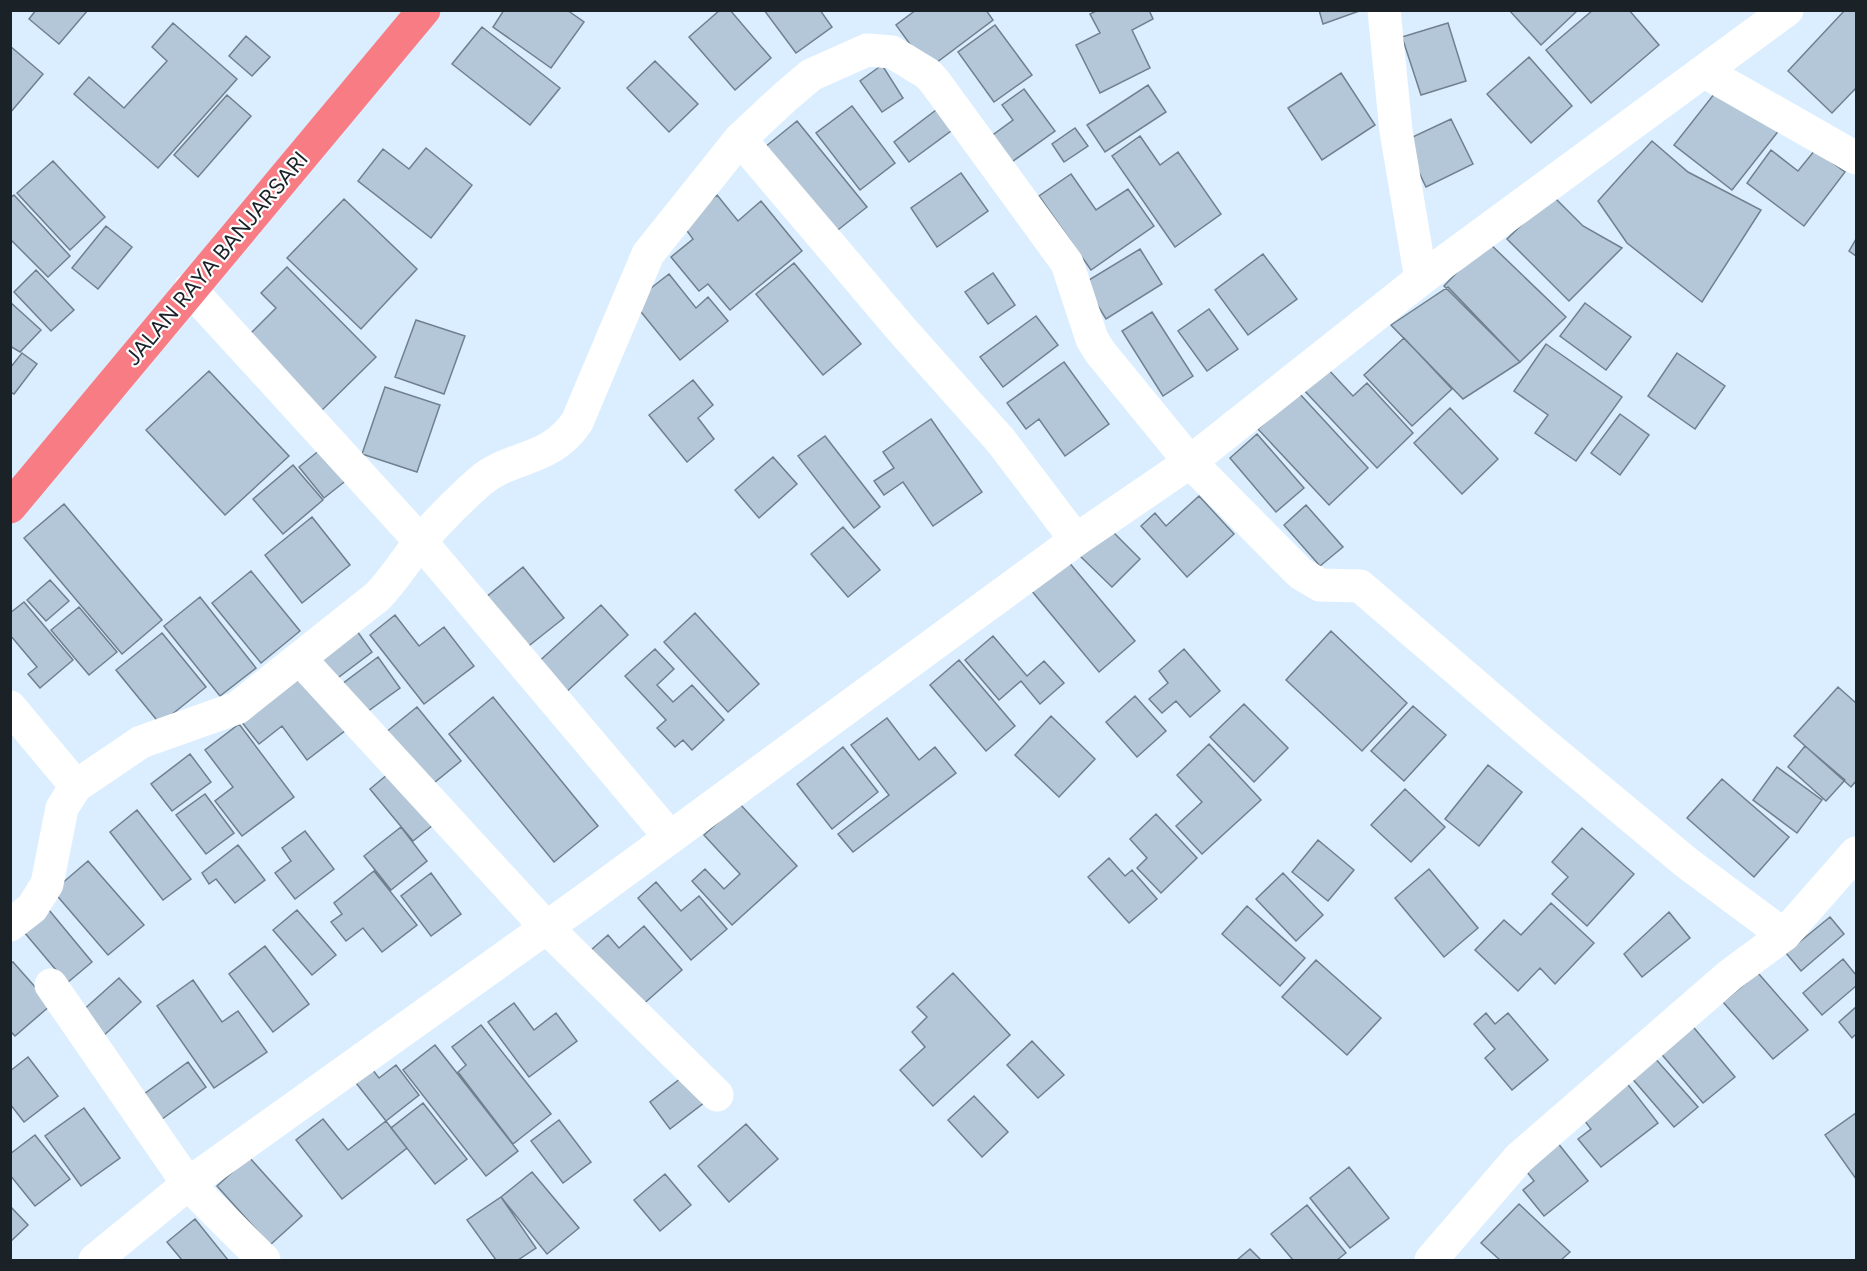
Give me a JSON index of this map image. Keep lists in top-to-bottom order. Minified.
{"streets":{"highway":["JALAN RAYA BANJARSARI"]}}
